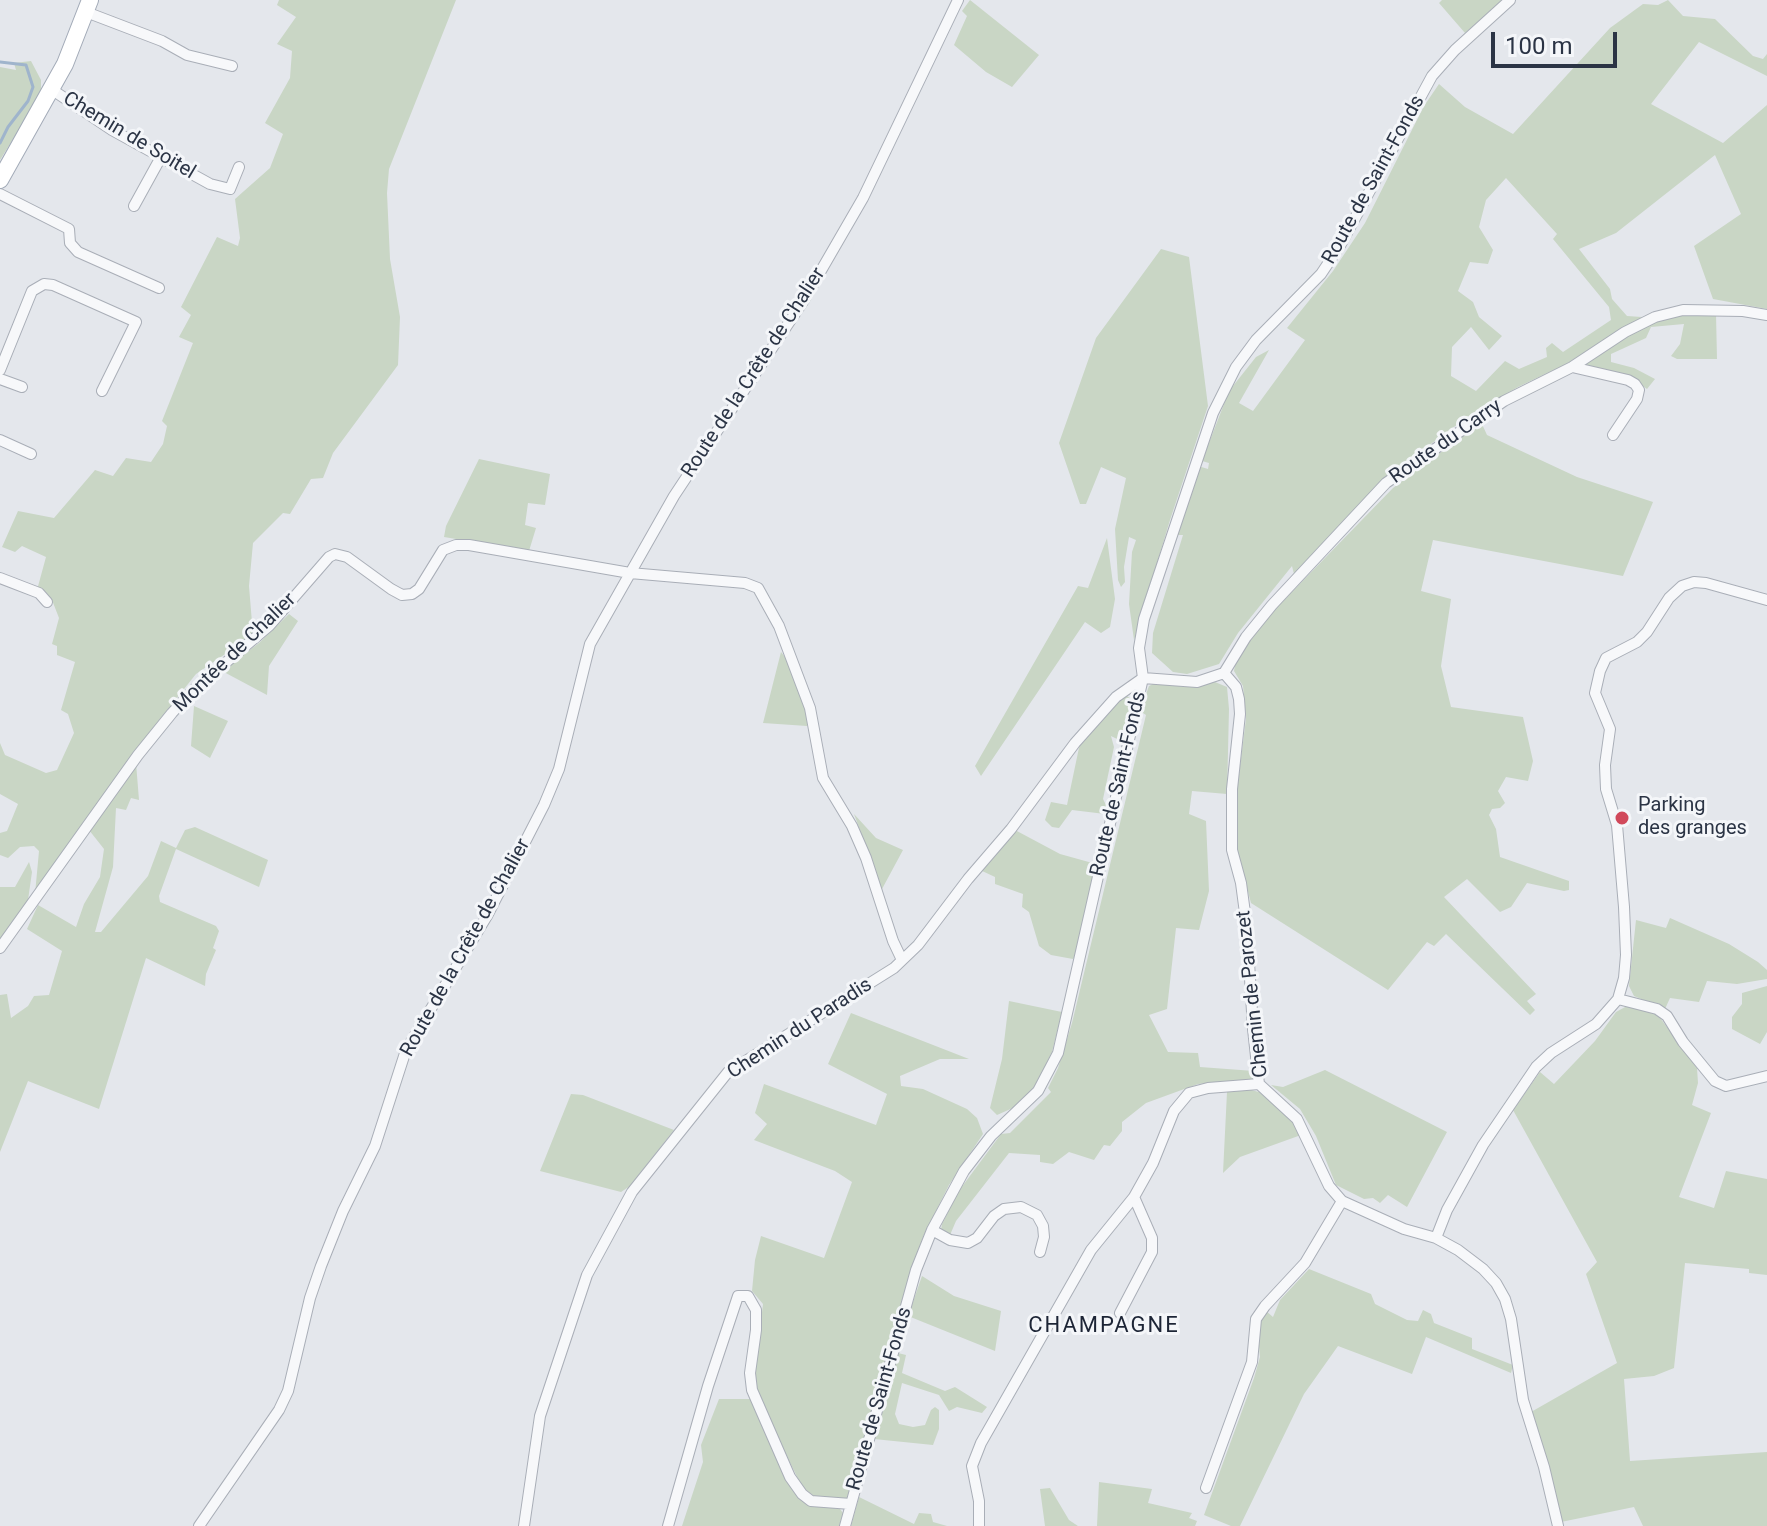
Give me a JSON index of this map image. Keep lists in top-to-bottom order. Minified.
{"streets":{"street":["Chemin de Soitel","Route de Saint-Fonds","Route de la Crête de Chalier","Route du Carry","Montée de Chalier","Chemin de Parozet","Chemin du Paradis"]},"crossings":[["Route de Saint-Fonds","Chemin du Paradis"],["Route de la Crête de Chalier","Montée de Chalier"],["Route du Carry","Chemin de Parozet"]],"districts":["CHAMPAGNE"],"places":["Parking des granges"],"scale_bar":"100 m"}
